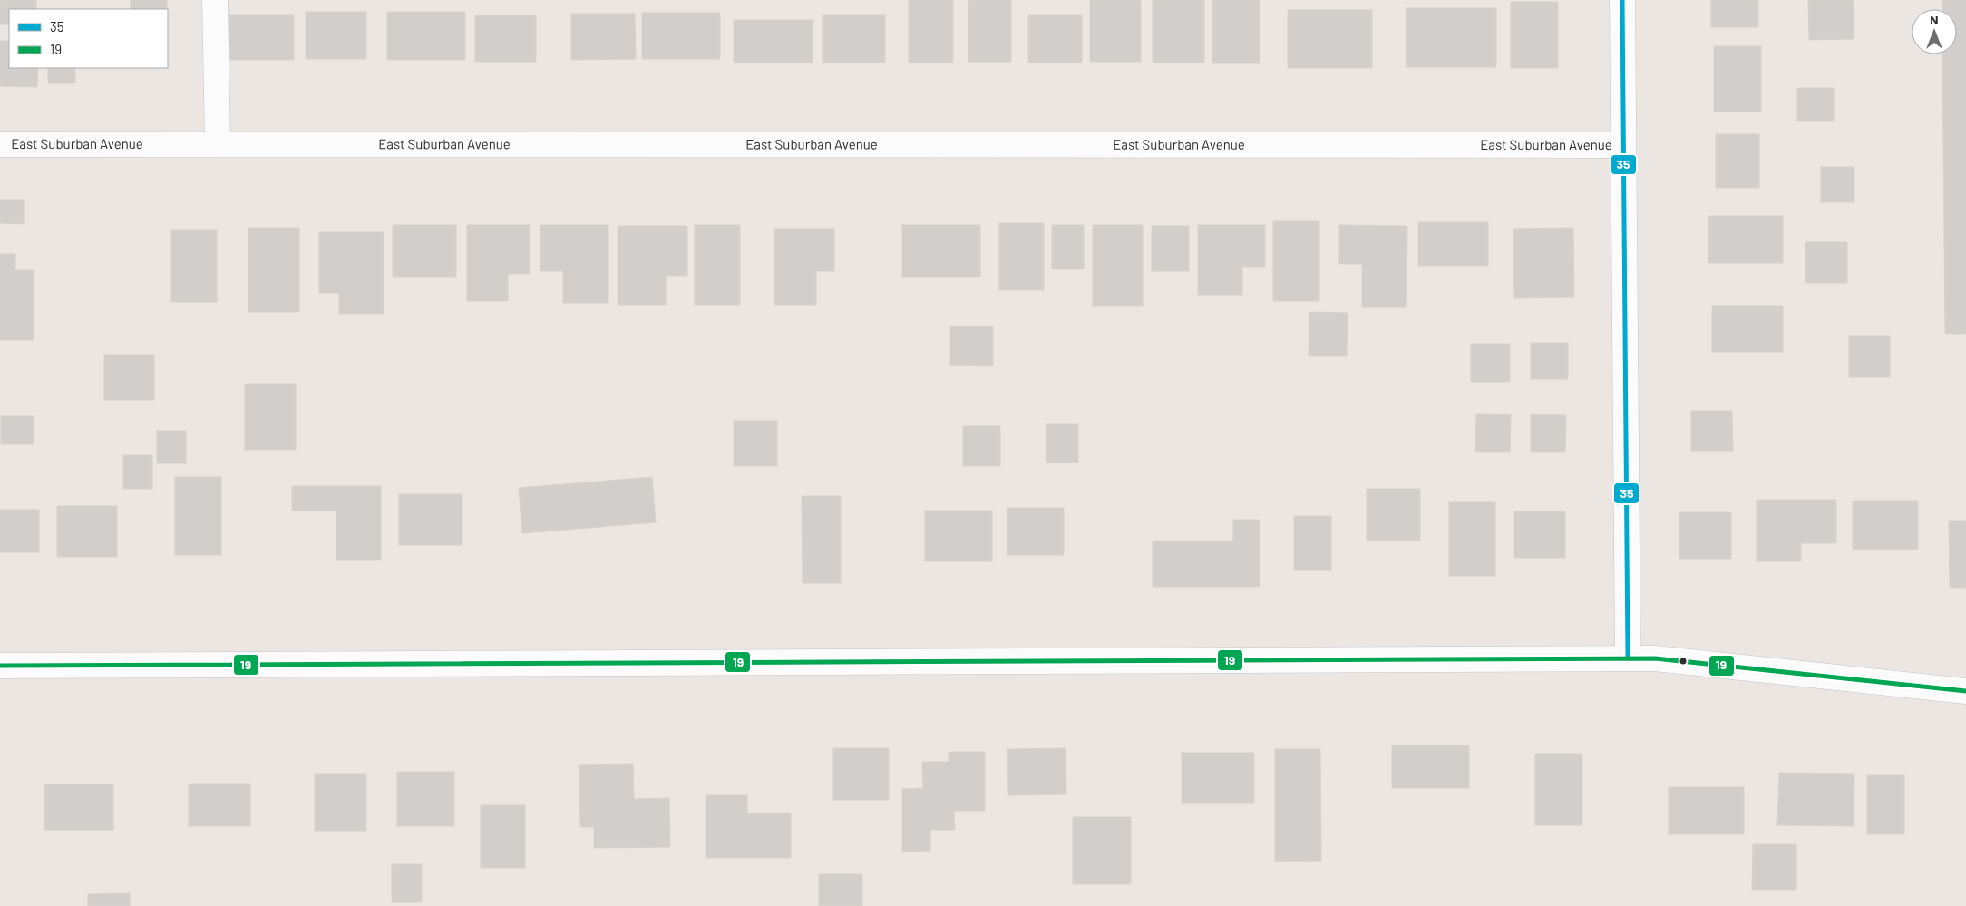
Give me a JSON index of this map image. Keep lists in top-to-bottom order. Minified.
{"streets":{"street":["East Suburban Avenue"]},"lines":["transit line 35","transit line 19"],"legend":["35","19"],"north":"top"}
